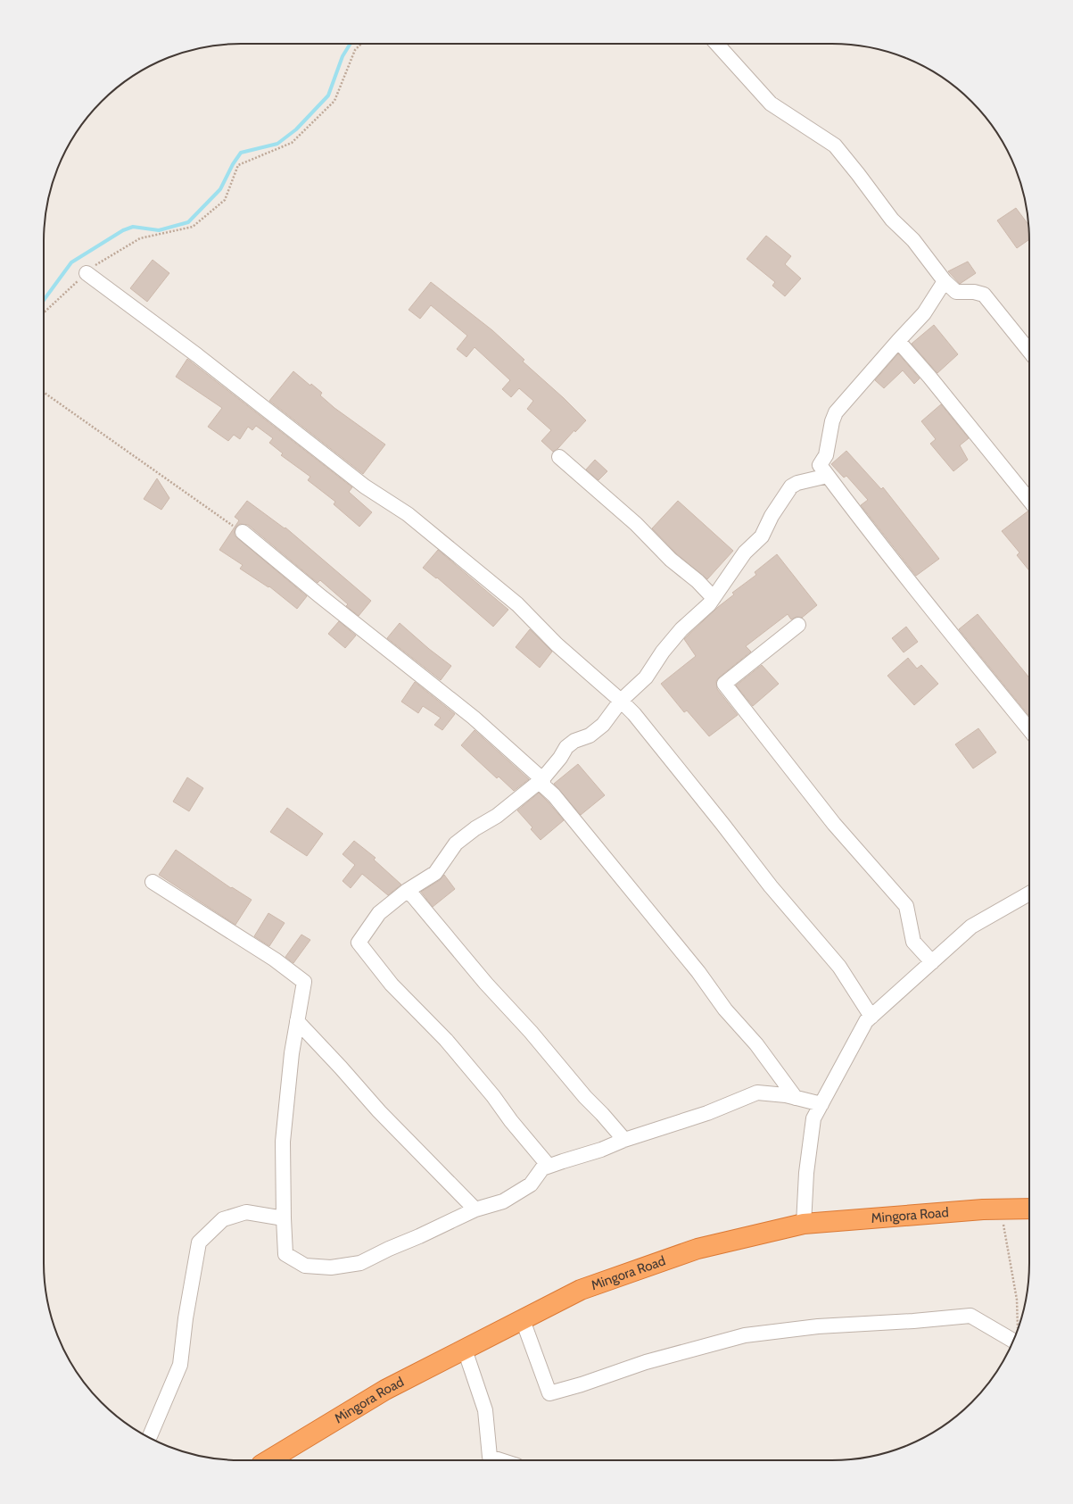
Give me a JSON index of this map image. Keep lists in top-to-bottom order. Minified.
{"streets":{"highway":["Mingora Road"]}}
